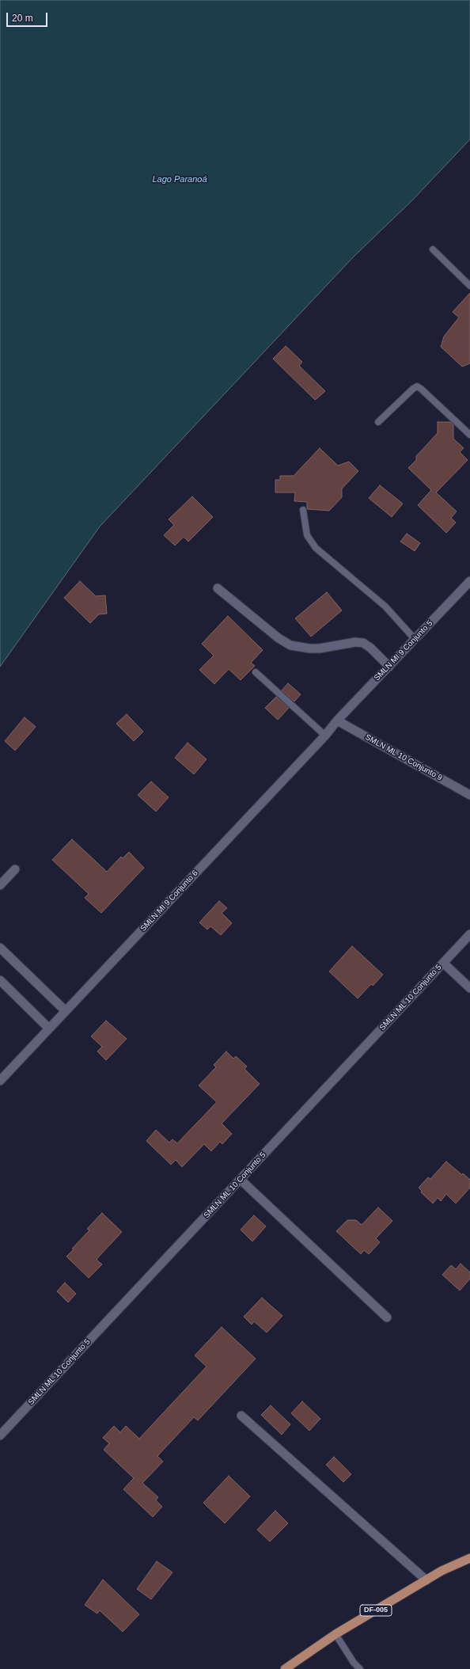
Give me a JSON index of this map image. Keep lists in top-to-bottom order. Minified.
{"streets":{"main road":["DF-005"],"street":["SMLN MI 9 Conjunto 5","SMLN ML 10 Conjunto 9","SMLN MI 9 Conjunto 6","SMLN ML 10 Conjunto 5"]},"crossings":[["SMLN MI 9 Conjunto 5","SMLN ML 10 Conjunto 9"],["SMLN MI 9 Conjunto 5","SMLN MI 9 Conjunto 6"],["SMLN ML 10 Conjunto 9","SMLN MI 9 Conjunto 6"]],"water":["Lago Paranoá"],"scale_bar":"20 m"}
